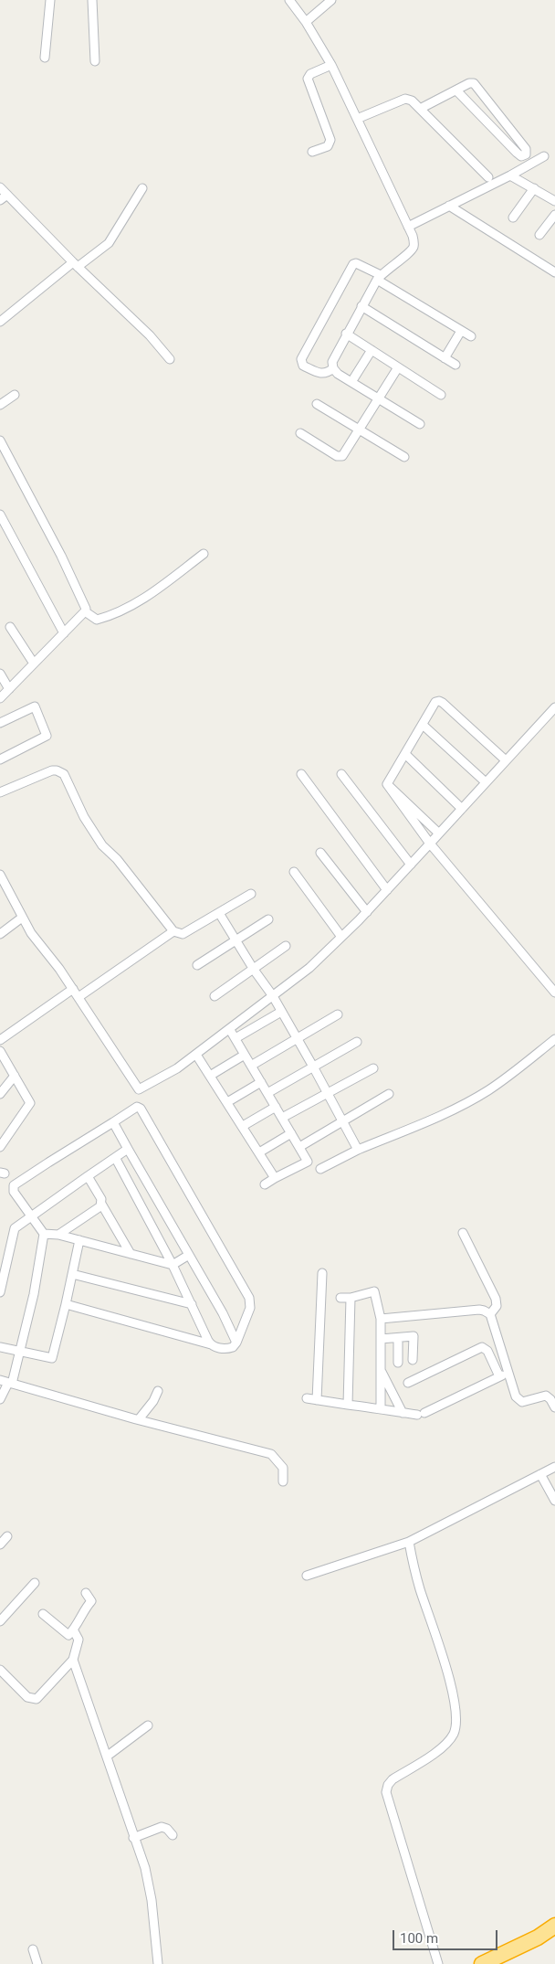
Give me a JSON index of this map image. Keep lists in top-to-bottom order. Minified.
{"scale_bar":"100 m"}
